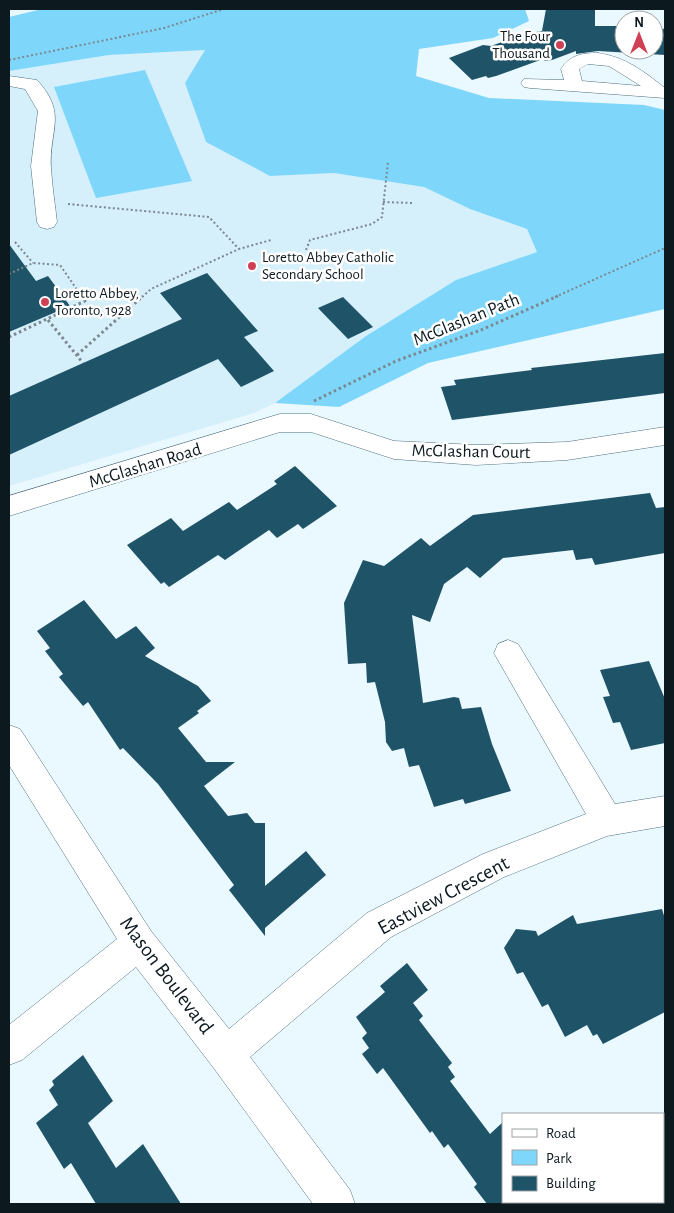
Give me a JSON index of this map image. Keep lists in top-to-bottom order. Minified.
{"streets":{"street":["McGlashan Court","McGlashan Road","Eastview Crescent","Mason Boulevard"],"path":["McGlashan Path"]},"crossings":[["McGlashan Path","McGlashan Court"],["McGlashan Path","McGlashan Road"],["McGlashan Court","McGlashan Road"],["Eastview Crescent","Mason Boulevard"]],"places":["The Four Thousand","Loretto Abbey Catholic Secondary School","Loretto Abbey, Toronto, 1928"],"legend":["Road","Park","Building"],"north":"top"}
